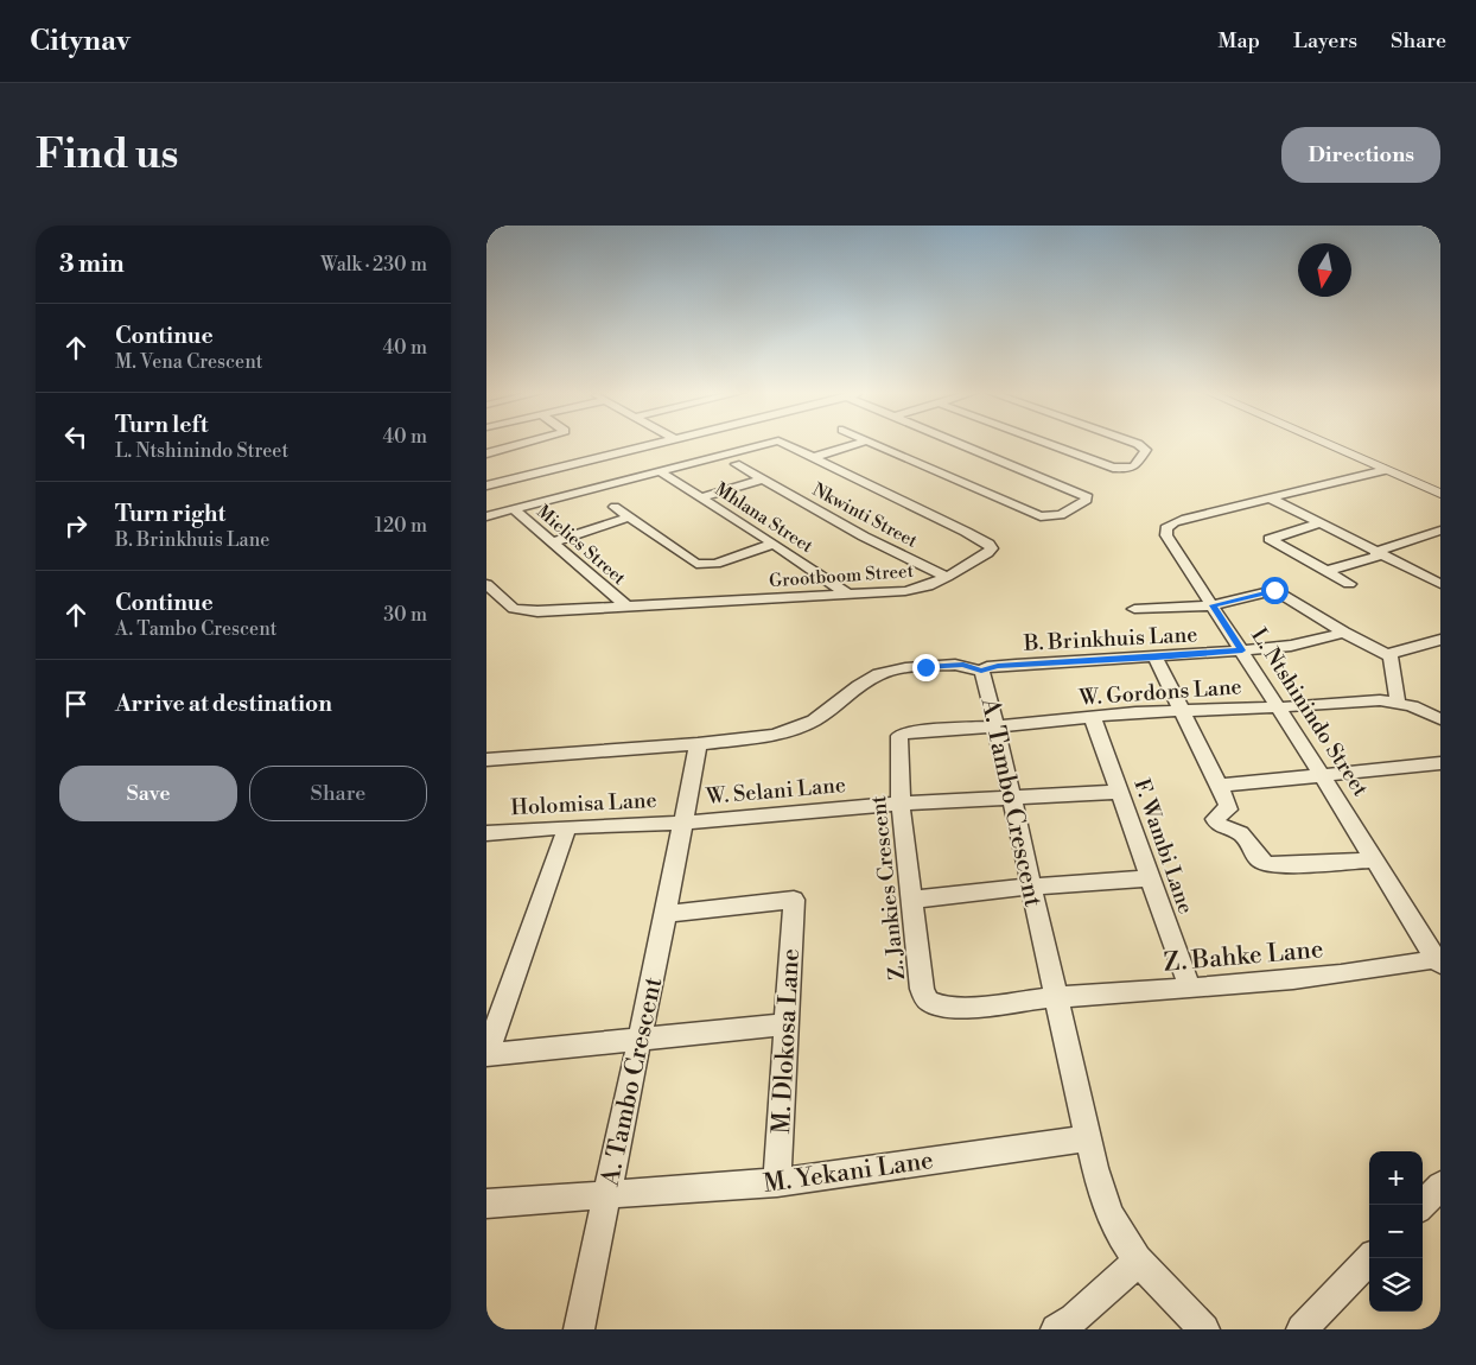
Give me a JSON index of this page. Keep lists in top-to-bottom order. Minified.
{"streets":{"street":["Nkwinti Street","Mhlana Street","Mielies Street","Grootboom Street","B. Brinkhuis Lane","W. Gordons Lane","L. Ntshinindo Street","W. Selani Lane","A. Tambo Crescent","Holomisa Lane","F. Wambi Lane","Z. Jankies Crescent","Z. Bahke Lane","M. Dlokosa Lane","M. Yekani Lane"]},"crossings":[["Nkwinti Street","Grootboom Street"],["Mhlana Street","Grootboom Street"],["Mielies Street","Grootboom Street"],["B. Brinkhuis Lane","L. Ntshinindo Street"],["B. Brinkhuis Lane","A. Tambo Crescent"],["W. Gordons Lane","L. Ntshinindo Street"],["W. Gordons Lane","A. Tambo Crescent"],["W. Gordons Lane","F. Wambi Lane"],["W. Gordons Lane","Z. Jankies Crescent"],["L. Ntshinindo Street","Z. Bahke Lane"],["W. Selani Lane","A. Tambo Crescent"],["W. Selani Lane","Holomisa Lane"],["W. Selani Lane","F. Wambi Lane"],["W. Selani Lane","Z. Jankies Crescent"],["A. Tambo Crescent","Holomisa Lane"],["A. Tambo Crescent","Z. Jankies Crescent"],["A. Tambo Crescent","Z. Bahke Lane"],["A. Tambo Crescent","M. Dlokosa Lane"],["A. Tambo Crescent","M. Yekani Lane"],["F. Wambi Lane","Z. Bahke Lane"],["Z. Jankies Crescent","Z. Bahke Lane"],["M. Dlokosa Lane","M. Yekani Lane"]],"north":"bottom","page":{"header":"Citynav","nav":["Map","Layers","Share"],"buttons":["Directions",["Save","Share"]],"title":"Find us","heading":["3 min","Walk · 230 m"],"list":[["Continue","M. Vena Crescent","40 m"],["Turn left","L. Ntshinindo Street","40 m"],["Turn right","B. Brinkhuis Lane","120 m"],["Continue","A. Tambo Crescent","30 m"],"Arrive at destination"],"map_buttons":["+","−"]}}
